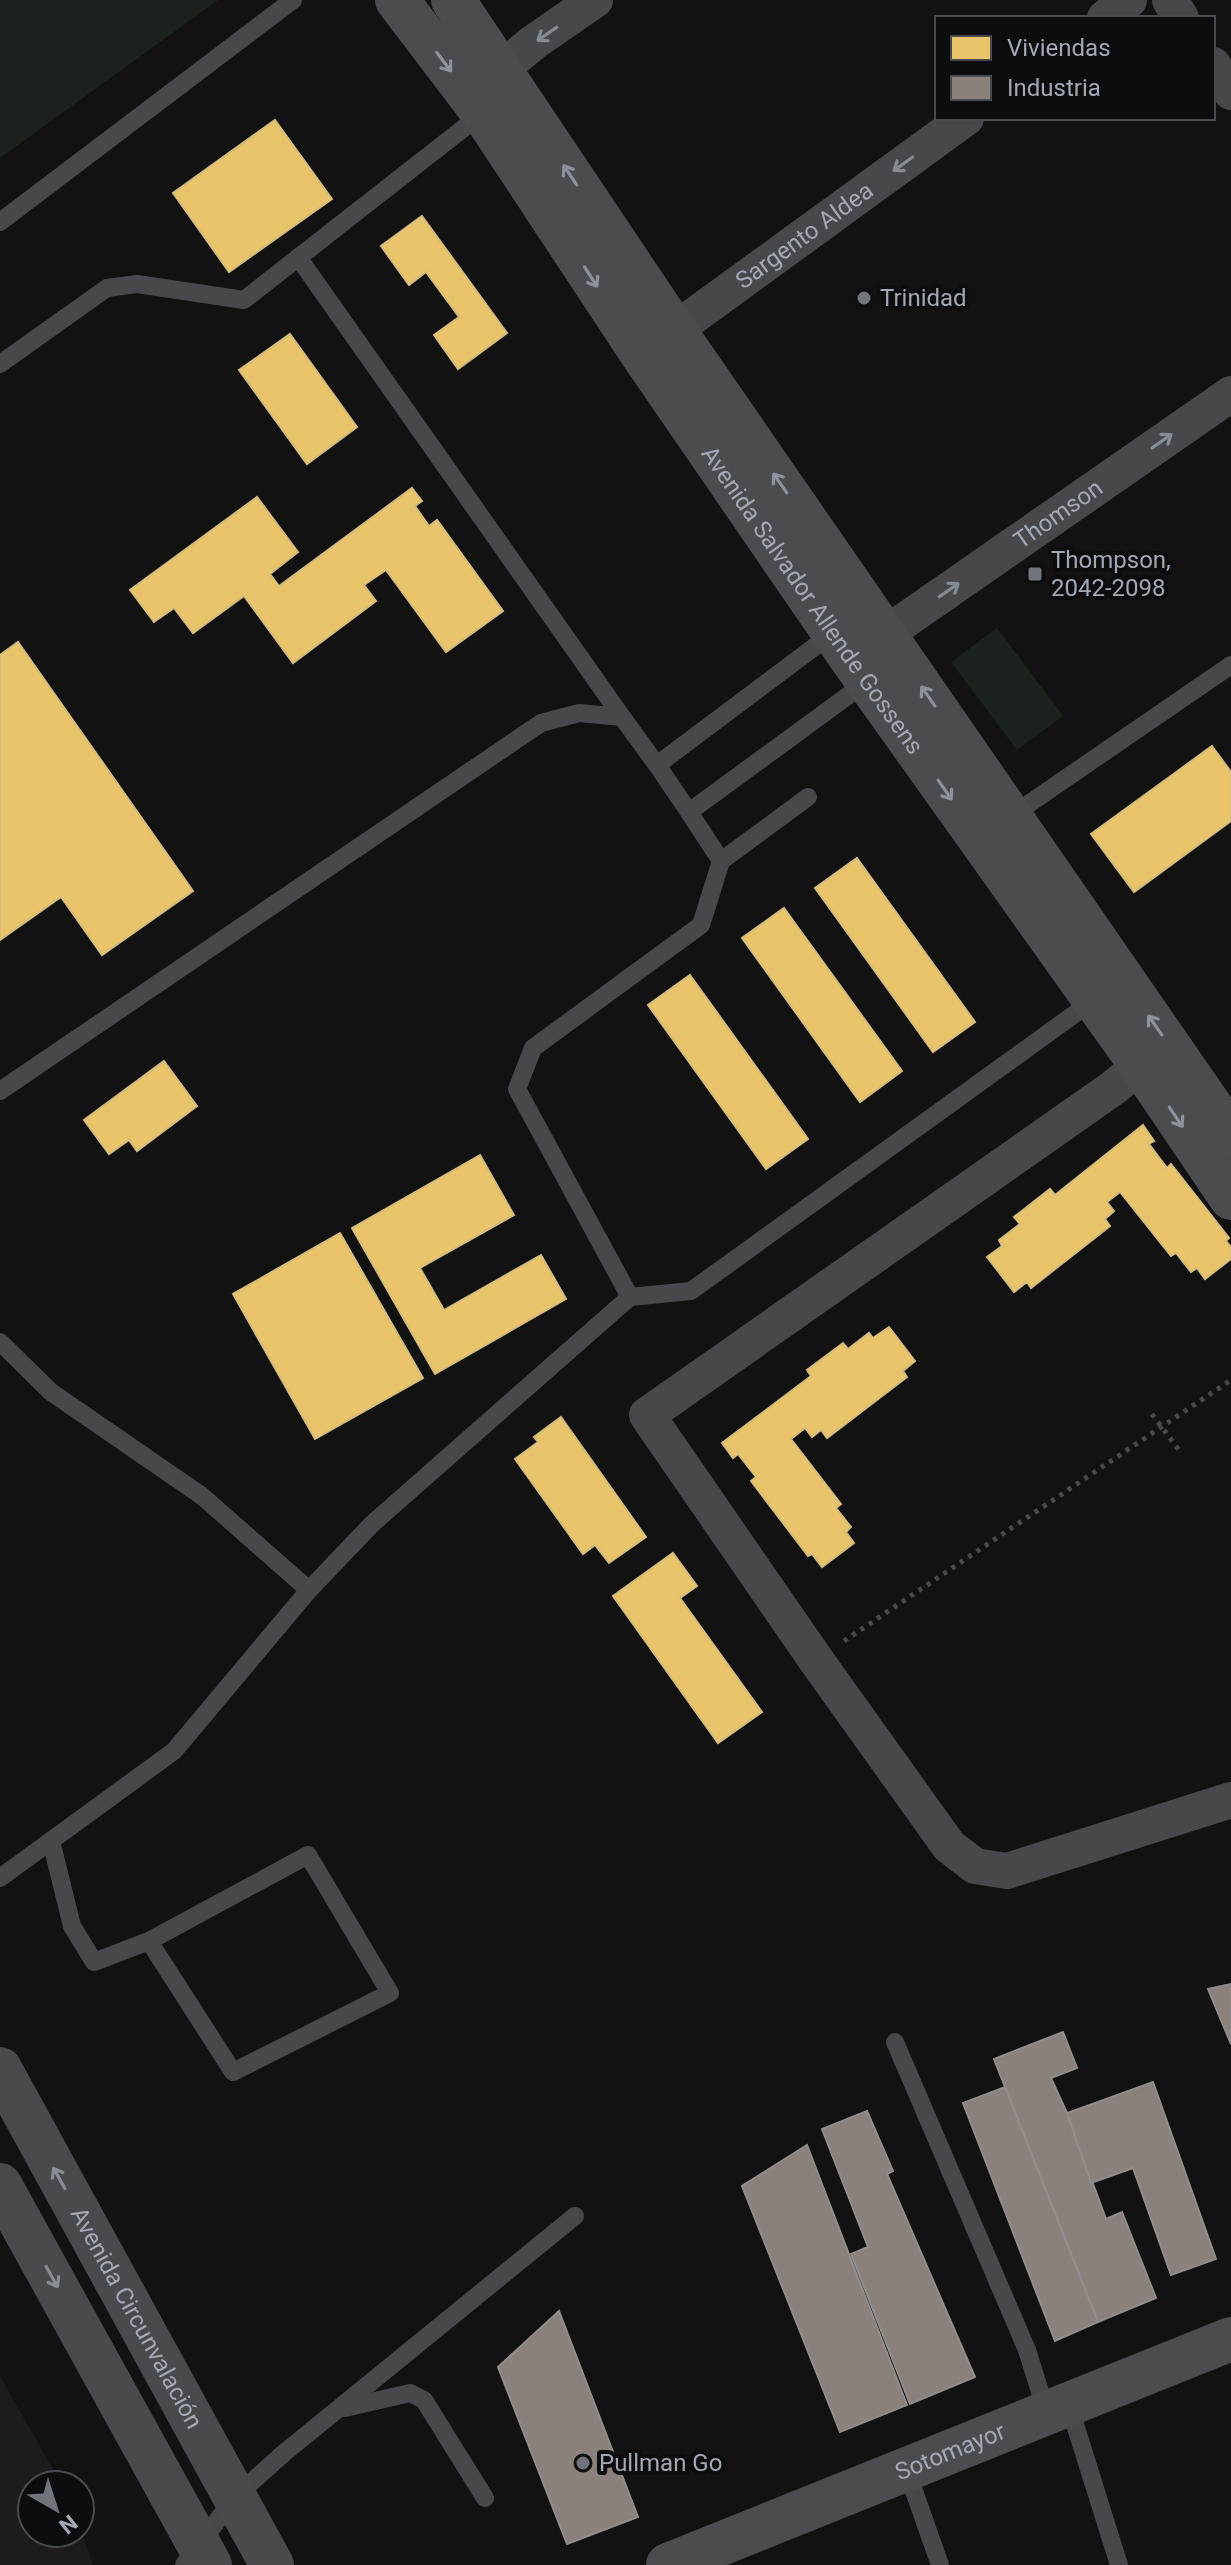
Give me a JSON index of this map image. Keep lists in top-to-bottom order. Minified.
{"streets":{"main road":["Avenida Salvador Allende Gossens","Avenida Circunvalación","Sotomayor"],"street":["Sargento Aldea","Thomson"]},"crossings":[["Sargento Aldea","Avenida Salvador Allende Gossens"],["Thomson","Avenida Salvador Allende Gossens"]],"one_way":["Thomson"],"places":{"other":["Trinidad","Pullman Go"],"transit":["Thompson, 2042-2098"]},"legend":["Viviendas","Industria"],"north":"bottom right"}
